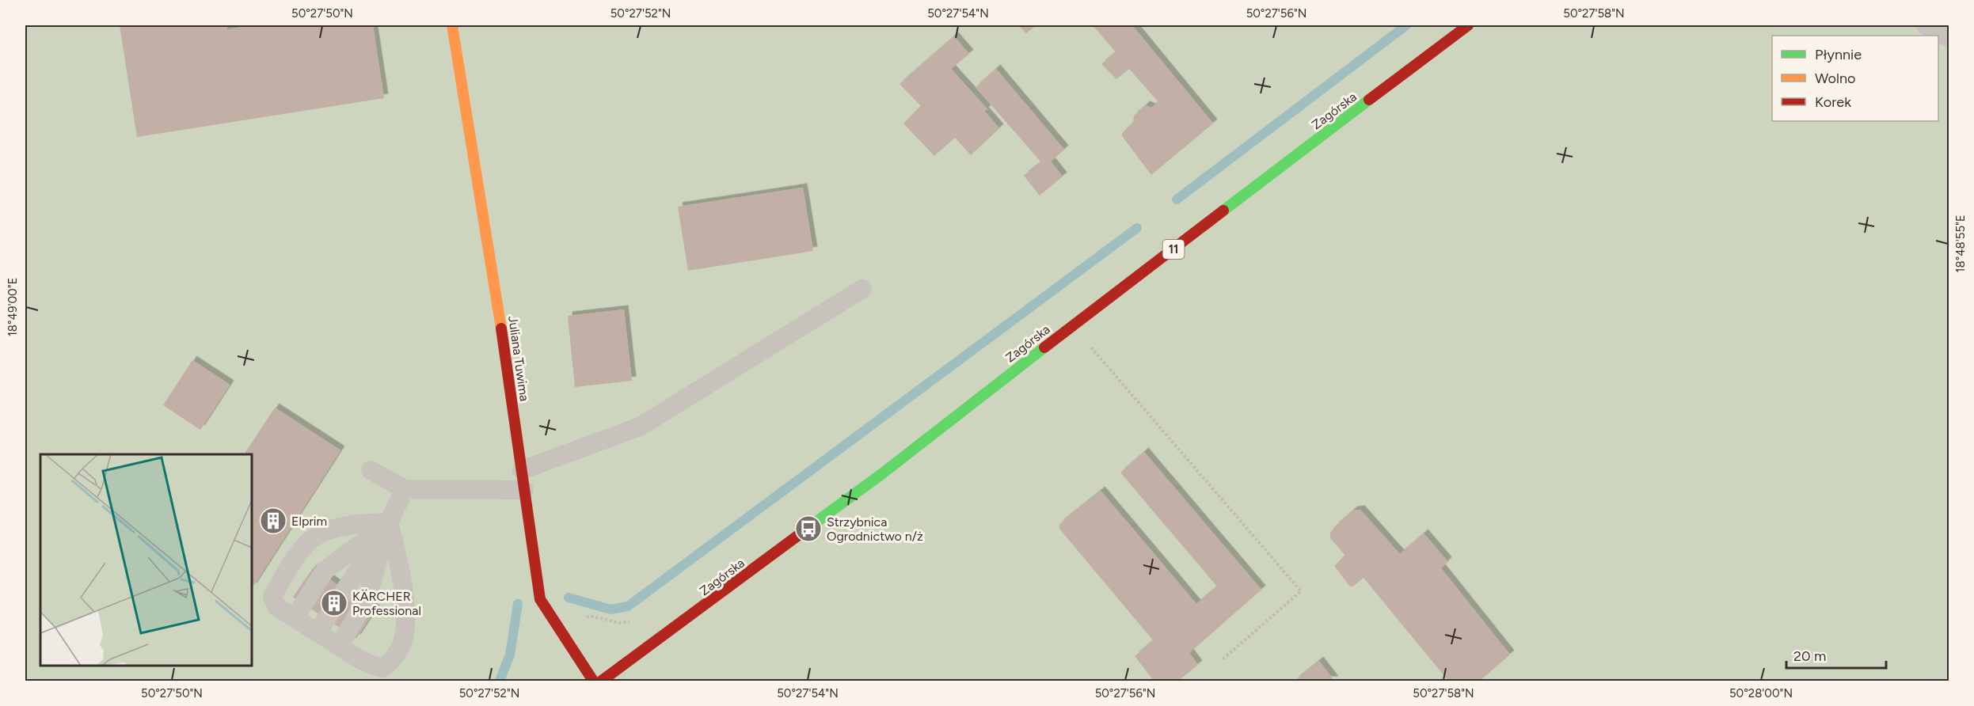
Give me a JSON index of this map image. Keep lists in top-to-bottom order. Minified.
{"streets":{"main road":["Zagórska","11","Juliana Tuwima"]},"places":{"building":["Elprim","KÄRCHER Professional"],"bus stop":["Strzybnica Ogrodnictwo n/ż"]},"legend":["Płynnie","Wolno","Korek"],"scale_bar":"20 m","coordinates":["50°27'50\"N","50°27'52\"N","50°27'54\"N","50°27'56\"N","50°27'58\"N","18°48'55\"E","18°49'00\"E","50°28'00\"N"]}
